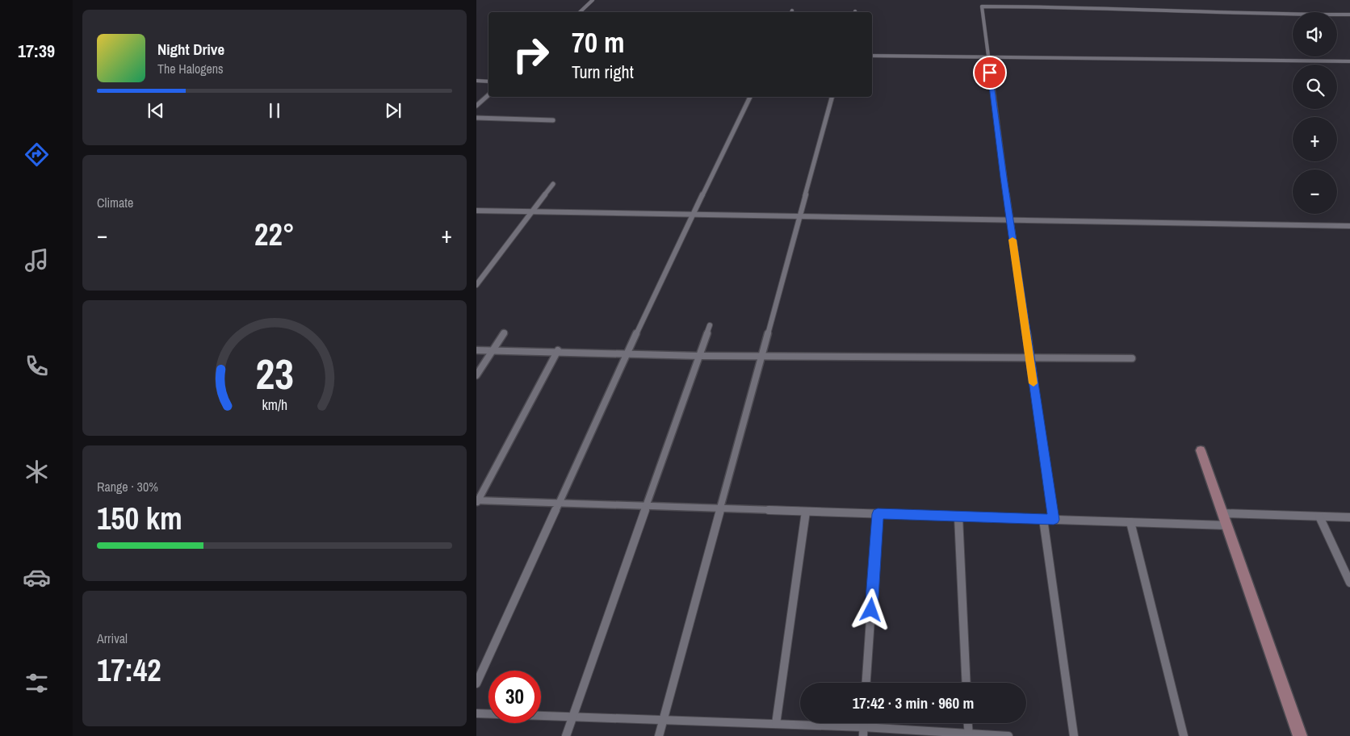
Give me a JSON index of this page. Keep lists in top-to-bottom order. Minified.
{"page":{"tabs":"17:39","map_buttons":["+","−"],"turn":["70 m","Turn right"],"song":["Night Drive","The Halogens"],"tile":["Climate",["Range · 30%","150 km"],["Arrival","17:42"]],"heat":["−","22°","+"],"limit":"30","trip":"17:42 · 3 min · 960 m","gauge":["23","km/h"]}}
